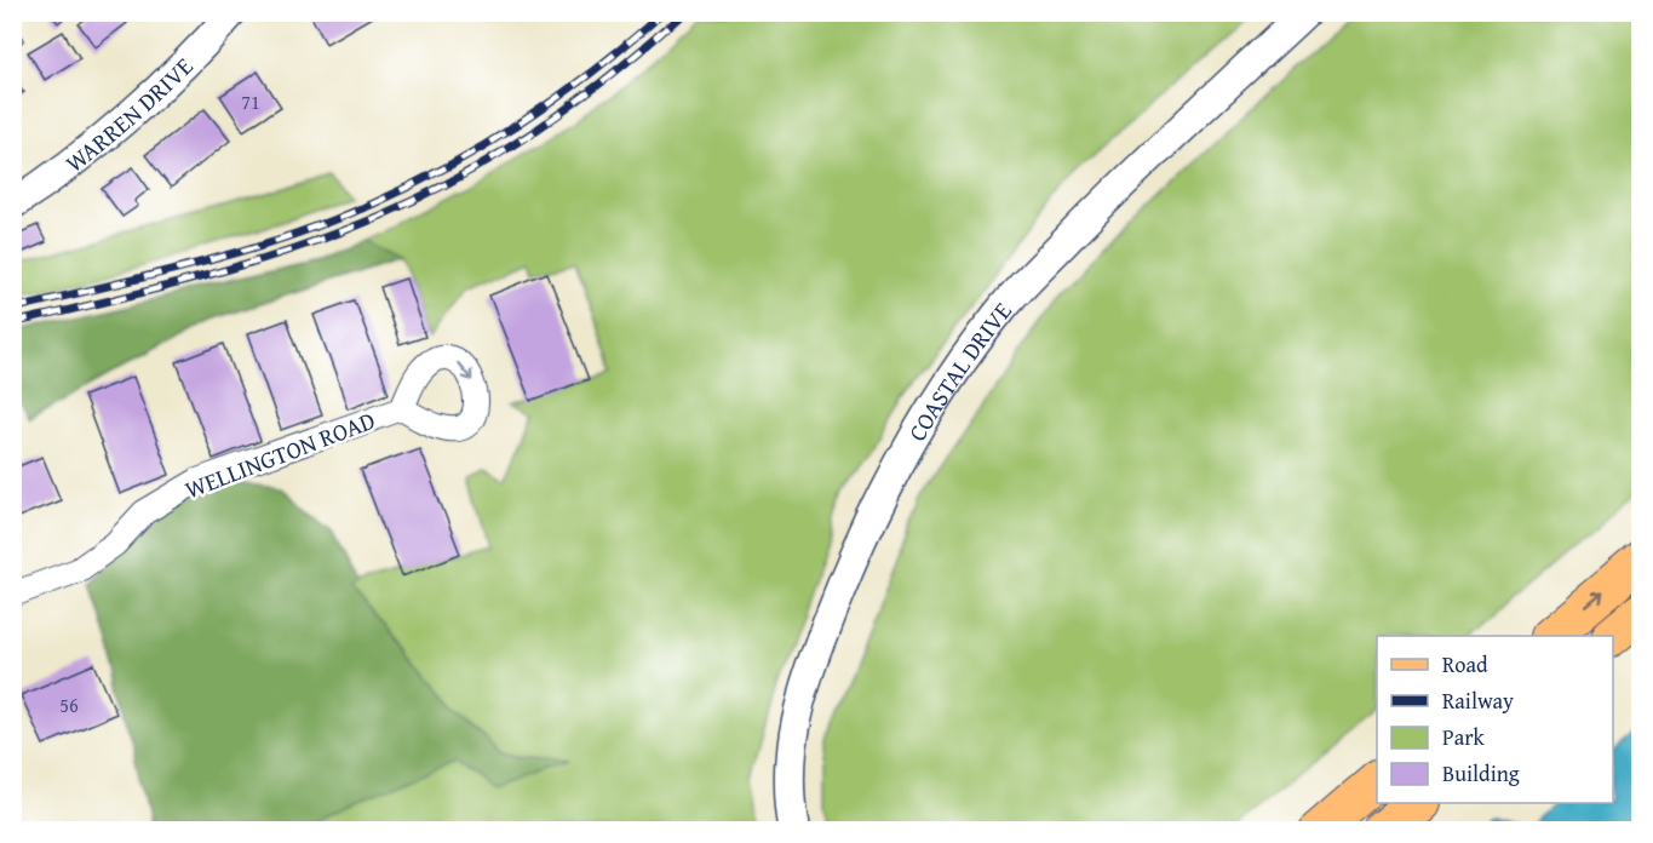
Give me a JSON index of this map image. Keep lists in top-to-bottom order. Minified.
{"streets":{"street":["WARREN DRIVE","COASTAL DRIVE","WELLINGTON ROAD"]},"house_numbers":["71","56"],"legend":["Road","Railway","Park","Building"]}
